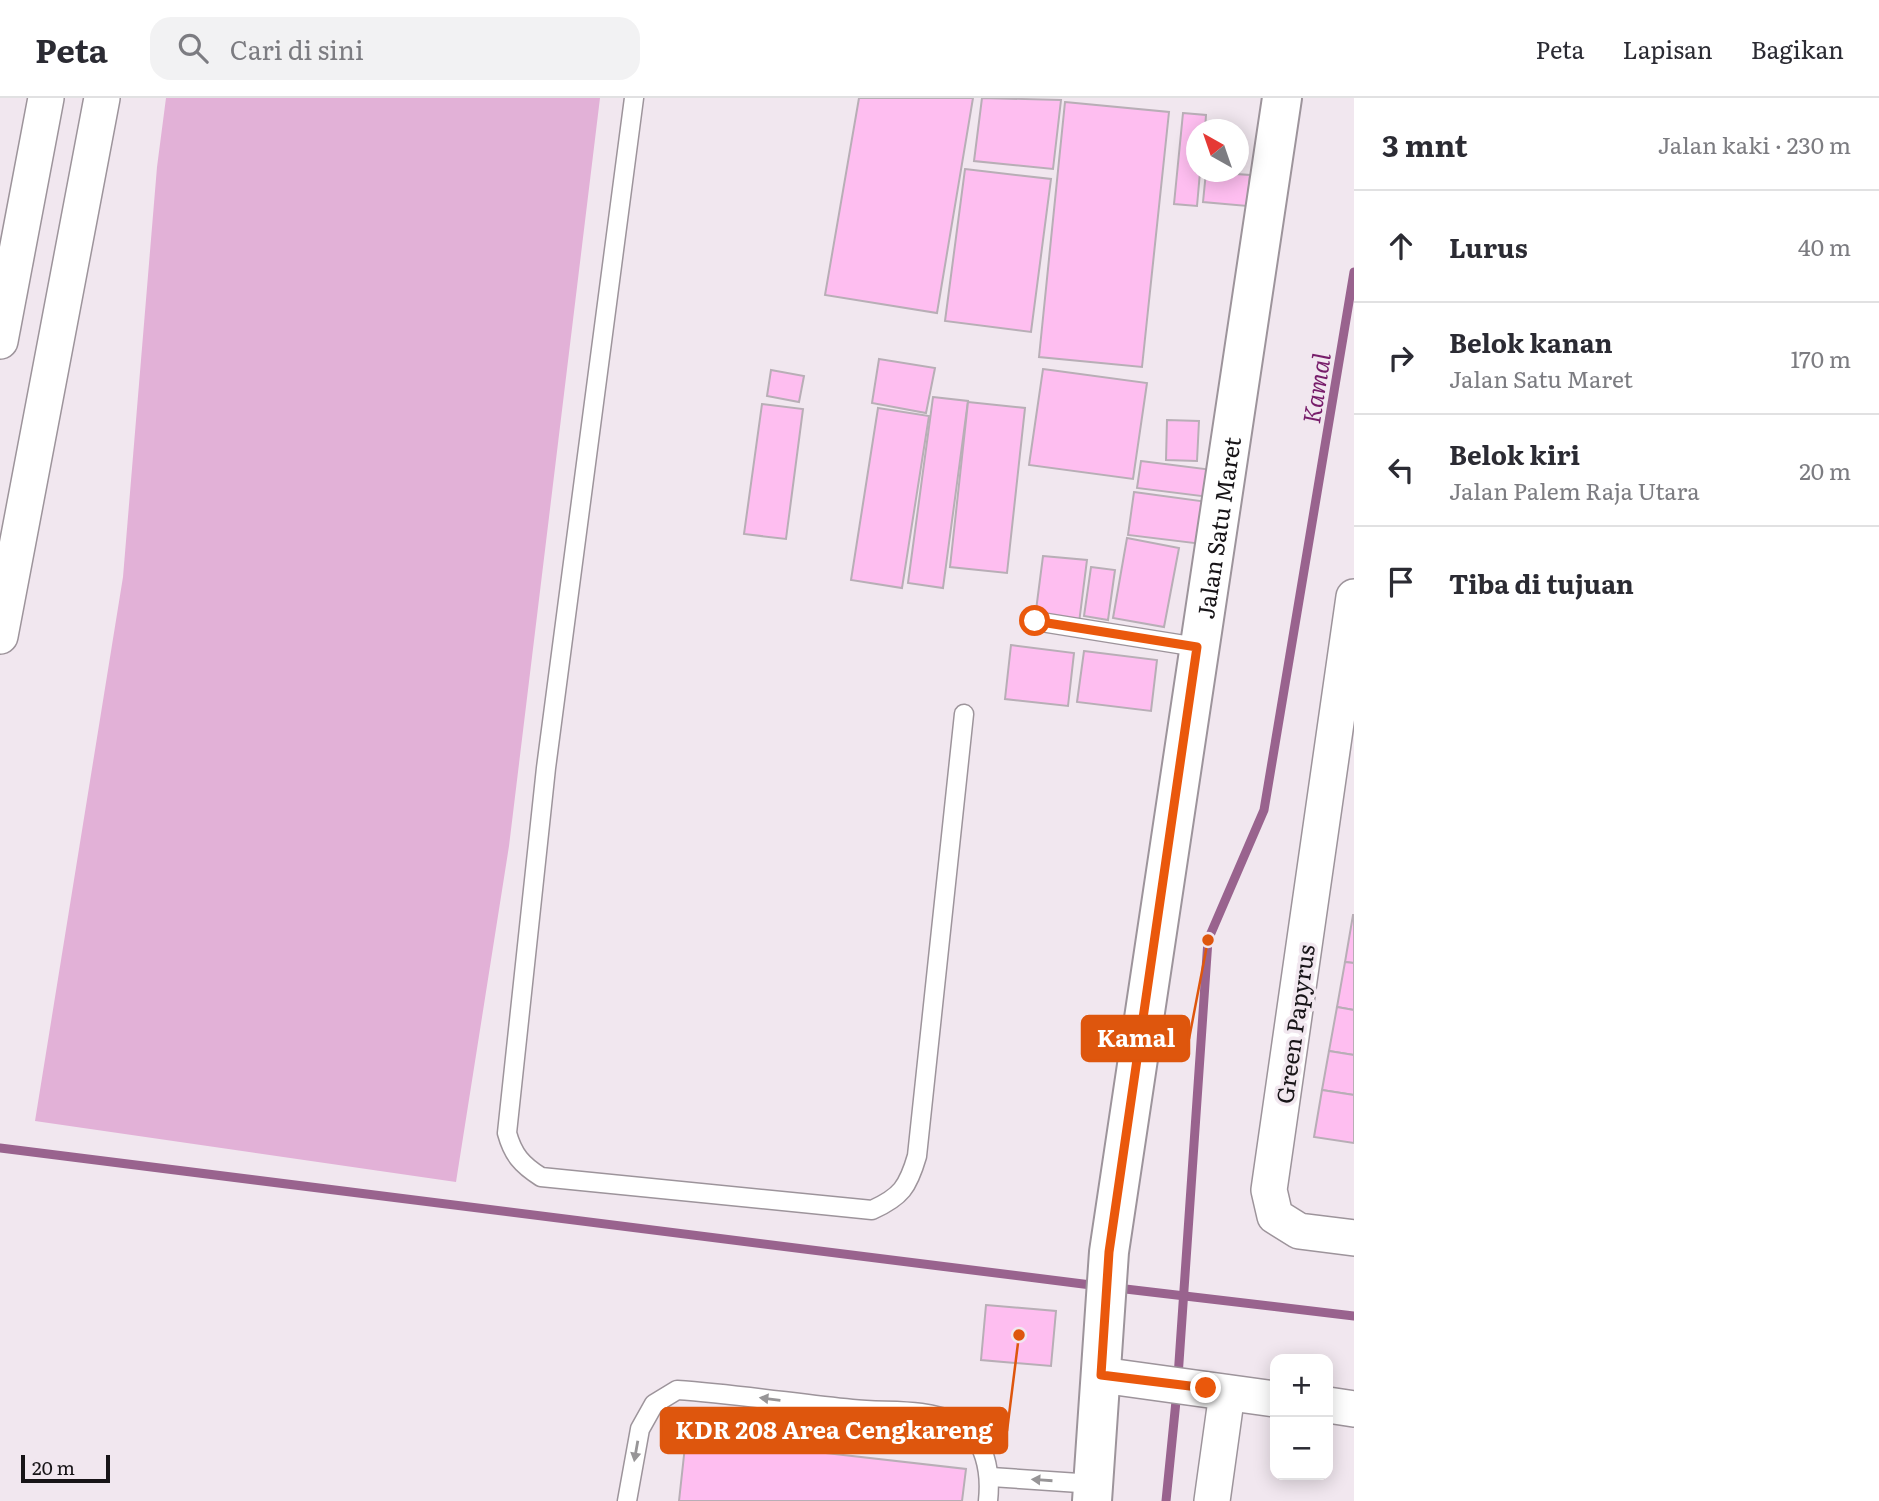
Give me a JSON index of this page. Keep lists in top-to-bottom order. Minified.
{"streets":{"street":["Jalan Satu Maret","Green Papyrus"]},"water":["Kamal"],"places":["Kamal","KDR 208 Area Cengkareng"],"scale_bar":"20 m","north":"top left","page":{"header":"Peta","search":"Cari di sini","nav":["Peta","Lapisan","Bagikan"],"heading":["3 mnt","Jalan kaki · 230 m"],"list":[["Lurus","40 m"],["Belok kanan","Jalan Satu Maret","170 m"],["Belok kiri","Jalan Palem Raja Utara","20 m"],"Tiba di tujuan"],"map_buttons":["+","−"],"scale":"20 m"}}
